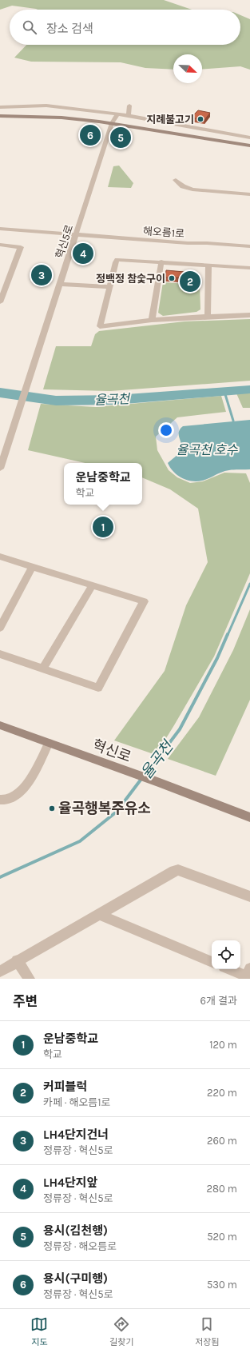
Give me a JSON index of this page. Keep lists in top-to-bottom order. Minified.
{"streets":{"street":["해오름1로","혁신5로","혁신로"]},"crossings":[["해오름1로","혁신5로"]],"water":["율곡천","율곡천 호수"],"places":["지례불고기","정백정 참숯구이","율곡행복주유소"],"north":"bottom right","page":{"search":"장소 검색","pins":["6","5","4","3","2","1"],"popup":["운남중학교","학교"],"heading":["주변","6개 결과"],"list":[{"mark":"1","name":"운남중학교","note":"학교","value":"120 m"},{"mark":"2","name":"커피블럭","note":"카페 · 해오름1로","value":"220 m"},{"mark":"3","name":"LH4단지건너","note":"정류장 · 혁신5로","value":"260 m"},{"mark":"4","name":"LH4단지앞","note":"정류장 · 혁신5로","value":"280 m"},{"mark":"5","name":"용시(김천행)","note":"정류장 · 해오름로","value":"520 m"},{"mark":"6","name":"용시(구미행)","note":"정류장 · 혁신5로","value":"530 m"}],"nav":["지도","길찾기","저장됨"]}}
